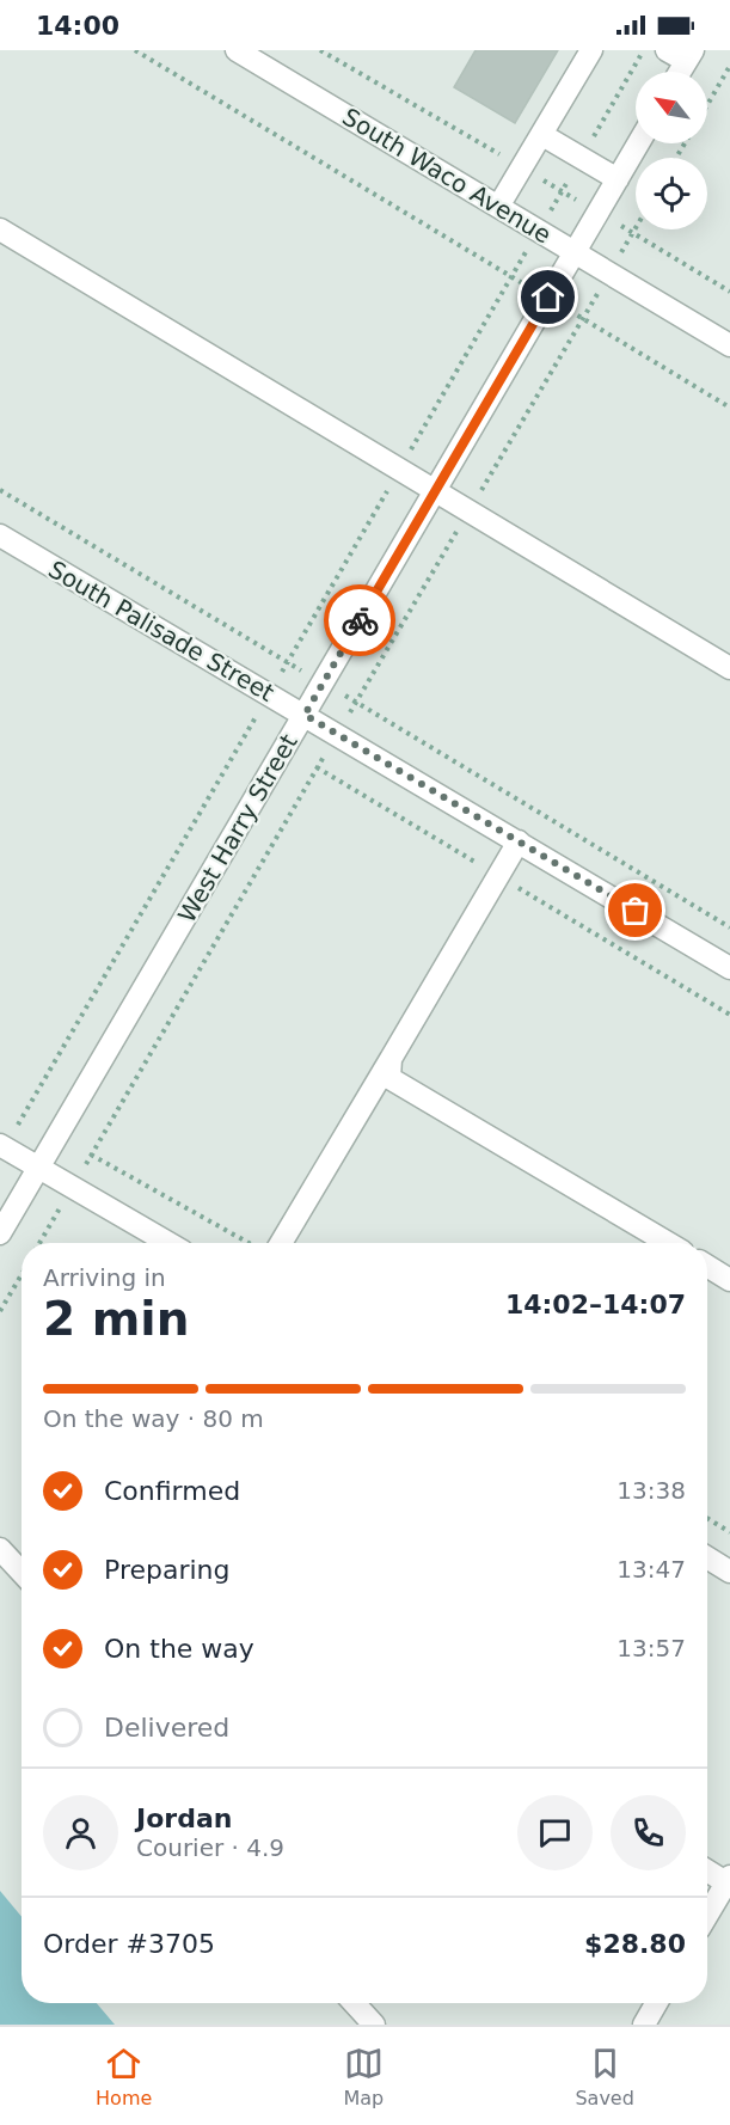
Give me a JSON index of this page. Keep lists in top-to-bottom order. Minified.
{"streets":{"street":["South Waco Avenue","South Palisade Street","West Harry Street"]},"crossings":[["South Waco Avenue","West Harry Street"],["South Palisade Street","West Harry Street"]],"north":"top left","page":{"status":"14:00","heading":["2 min","Arriving in","14:02–14:07"],"panel":["Jordan","Courier · 4.9","Order #3705","$28.80"],"bar":"On the way · 80 m","list":[["Confirmed","13:38"],["Preparing","13:47"],["On the way","13:57"],"Delivered"],"tabs":["Home","Map","Saved"]}}
